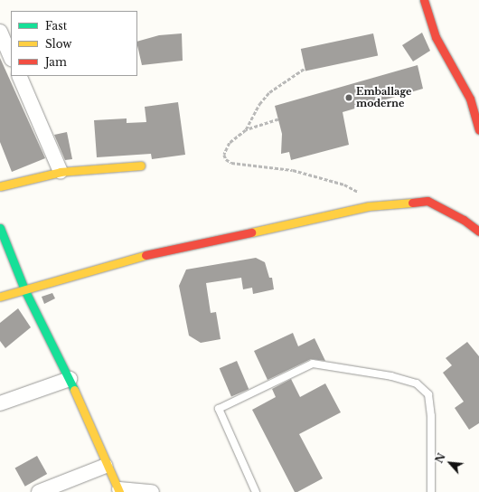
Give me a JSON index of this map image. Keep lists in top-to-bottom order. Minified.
{"places":["Emballage moderne"],"legend":["Fast","Slow","Jam"],"north":"top left"}
